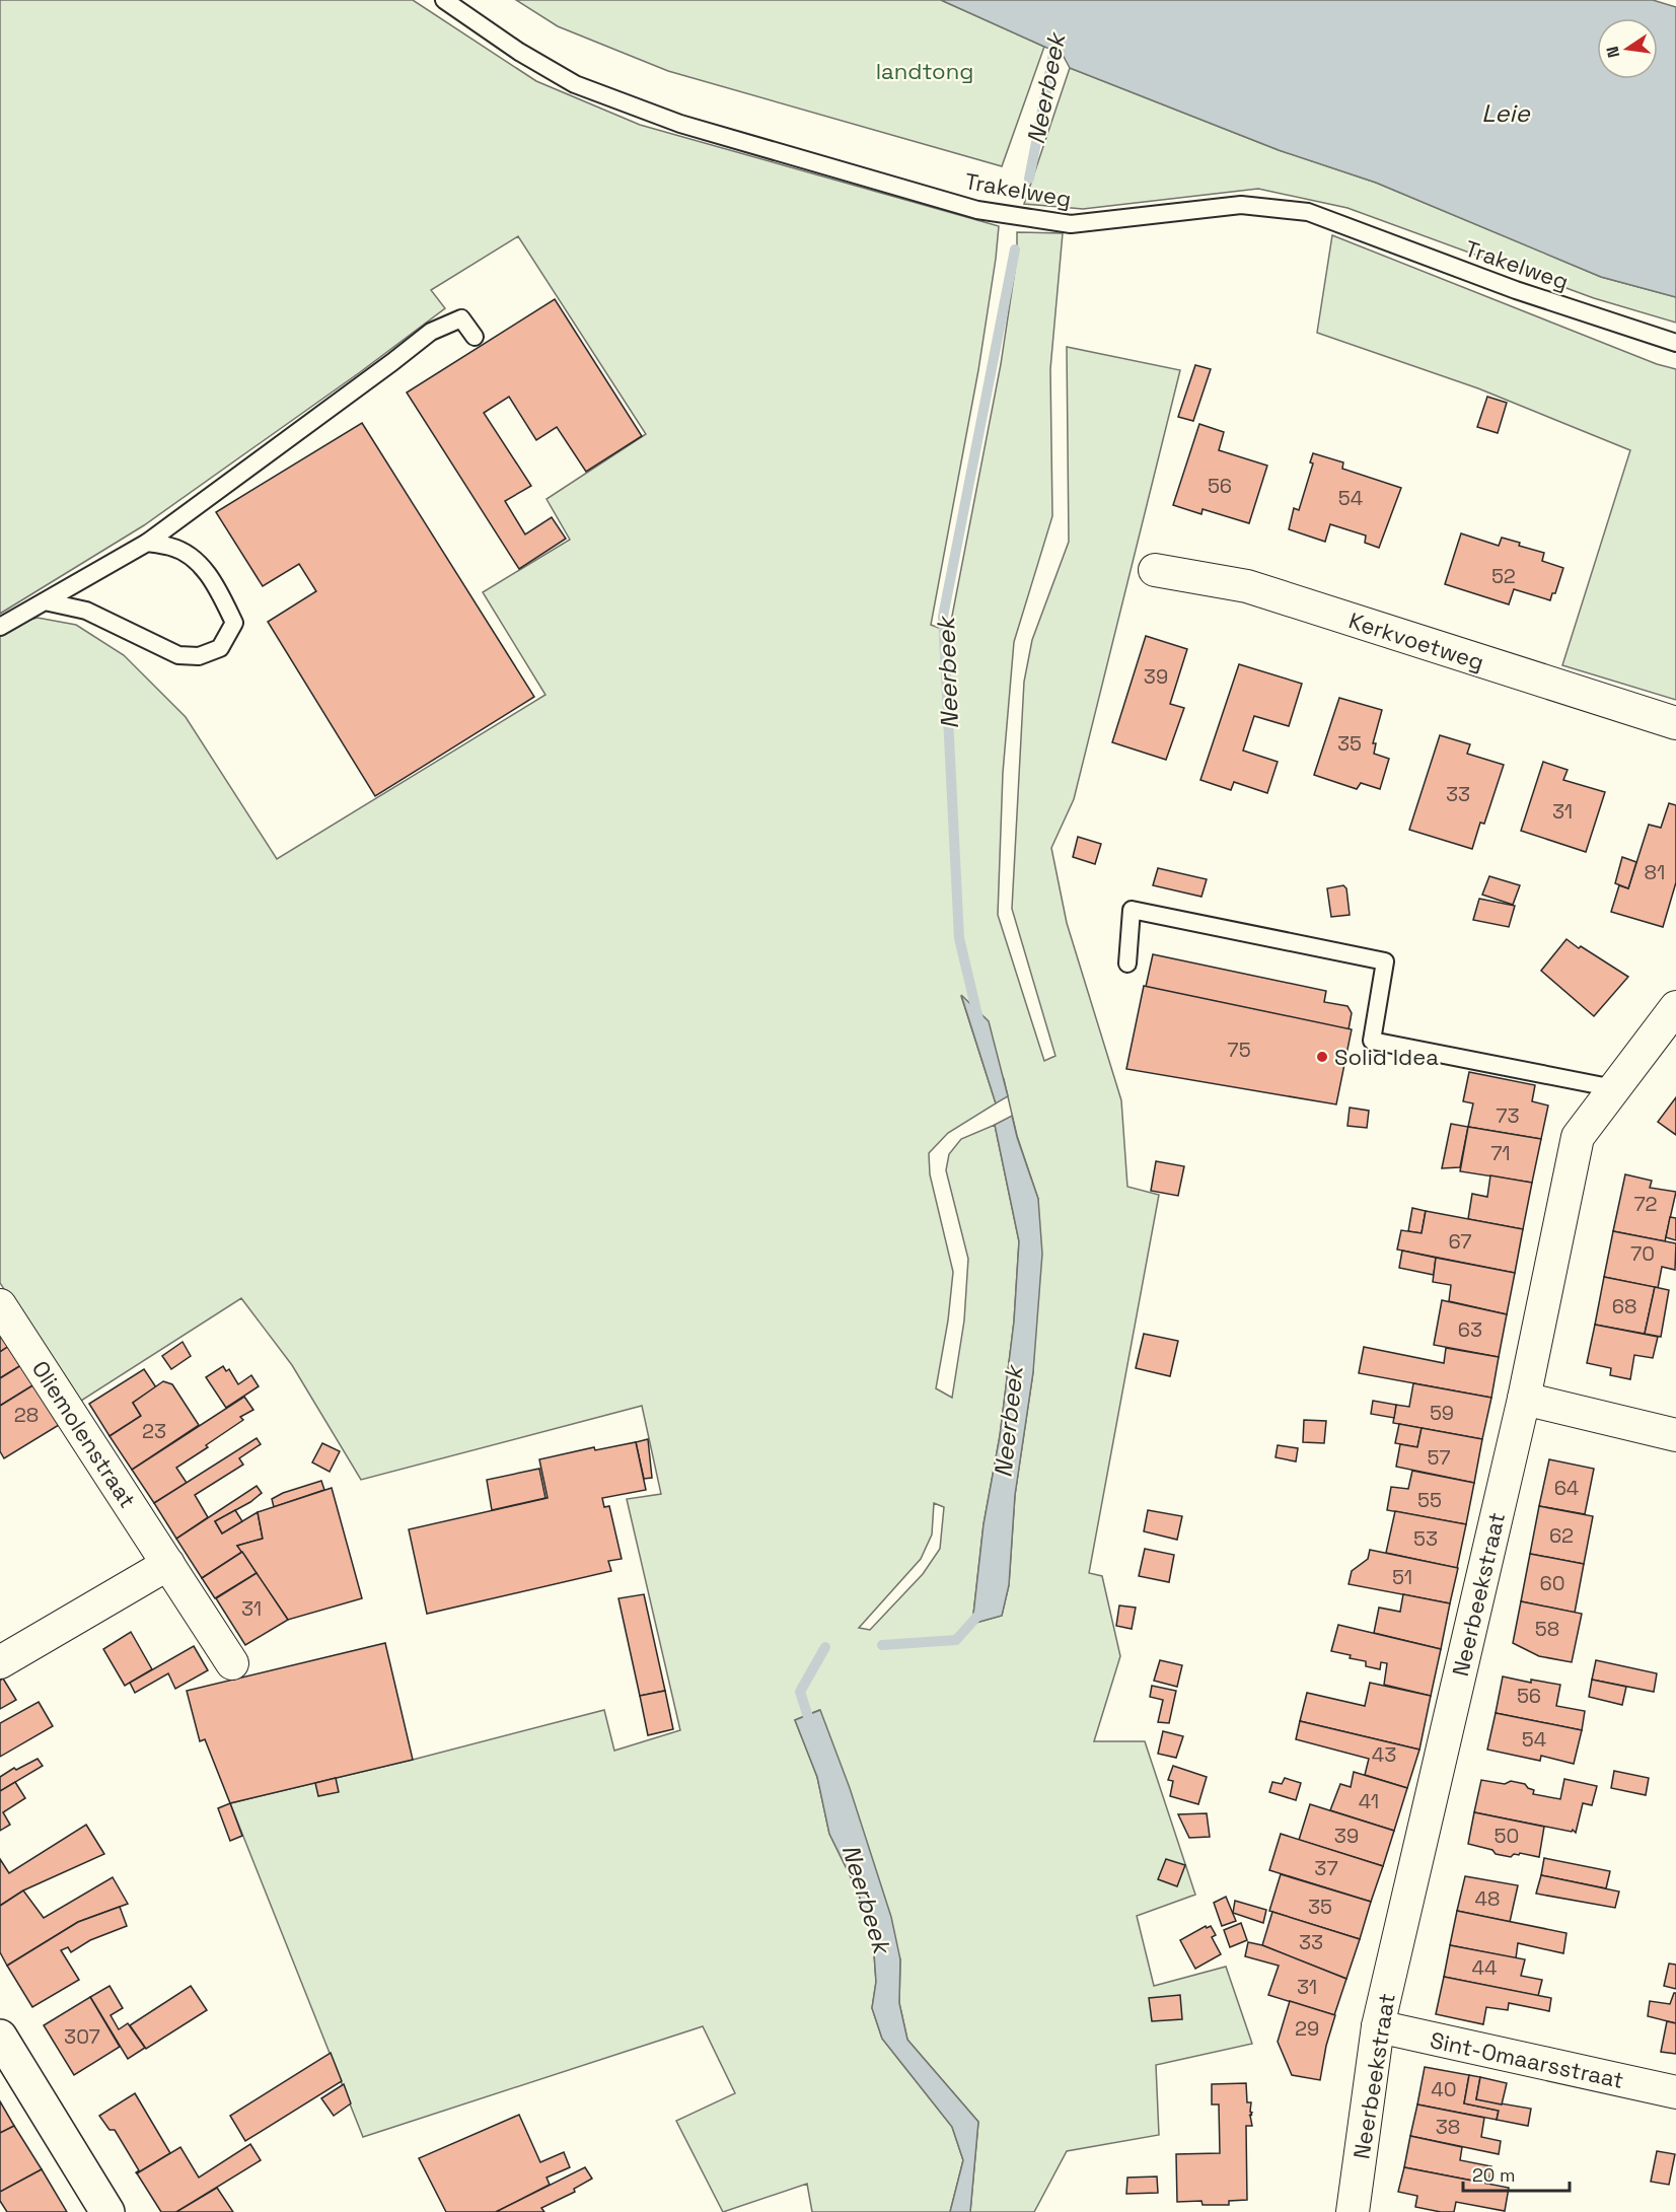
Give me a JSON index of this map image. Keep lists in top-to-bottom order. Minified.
{"streets":{"street":["Kerkvoetweg","Oliemolenstraat","Neerbeekstraat","Sint-Omaarsstraat"],"lane":["Trakelweg"]},"crossings":[["Neerbeekstraat","Sint-Omaarsstraat"]],"water":["Neerbeek","Leie"],"parks":["landtong"],"places":["Solid Idea"],"house_numbers":["56","54","52","39","35","33","31","81","75","73","71","72","67","70","68","63","59","28","23","57","64","55","62","53","51","60","31","58","56","54","43","41","39","50","37","48","35","33","44","31","29","307","40","38"],"scale_bar":"20 m","north":"left"}
